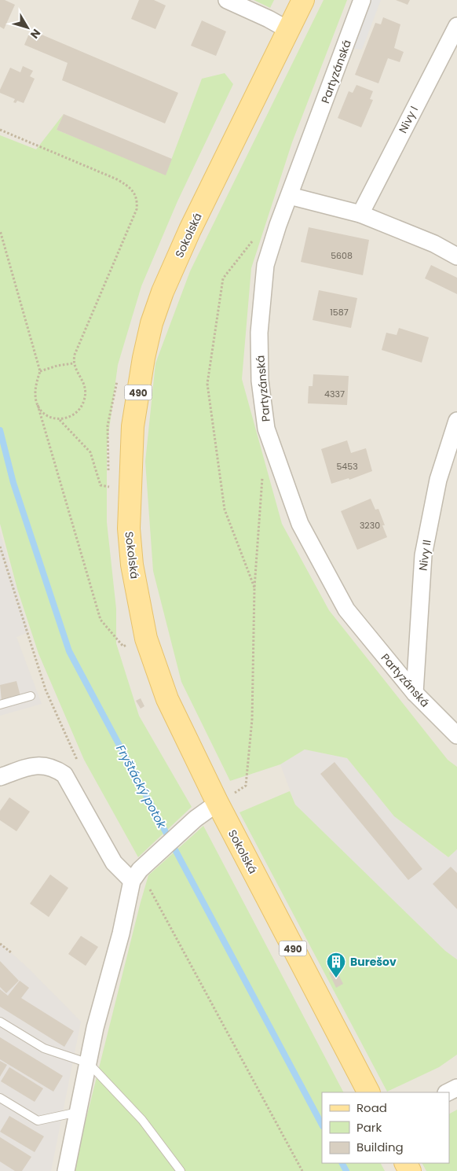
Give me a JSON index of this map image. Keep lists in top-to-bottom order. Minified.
{"streets":{"main road":["Sokolská","490"],"street":["Partyzánská","Nivy I","Nivy II"]},"crossings":[["Partyzánská","Nivy II"]],"water":["Fryštácký potok"],"places":{"building":["Burešov"]},"house_numbers":["5608","1587","4337","5453","3230"],"legend":["Road","Park","Building"],"north":"bottom right"}
